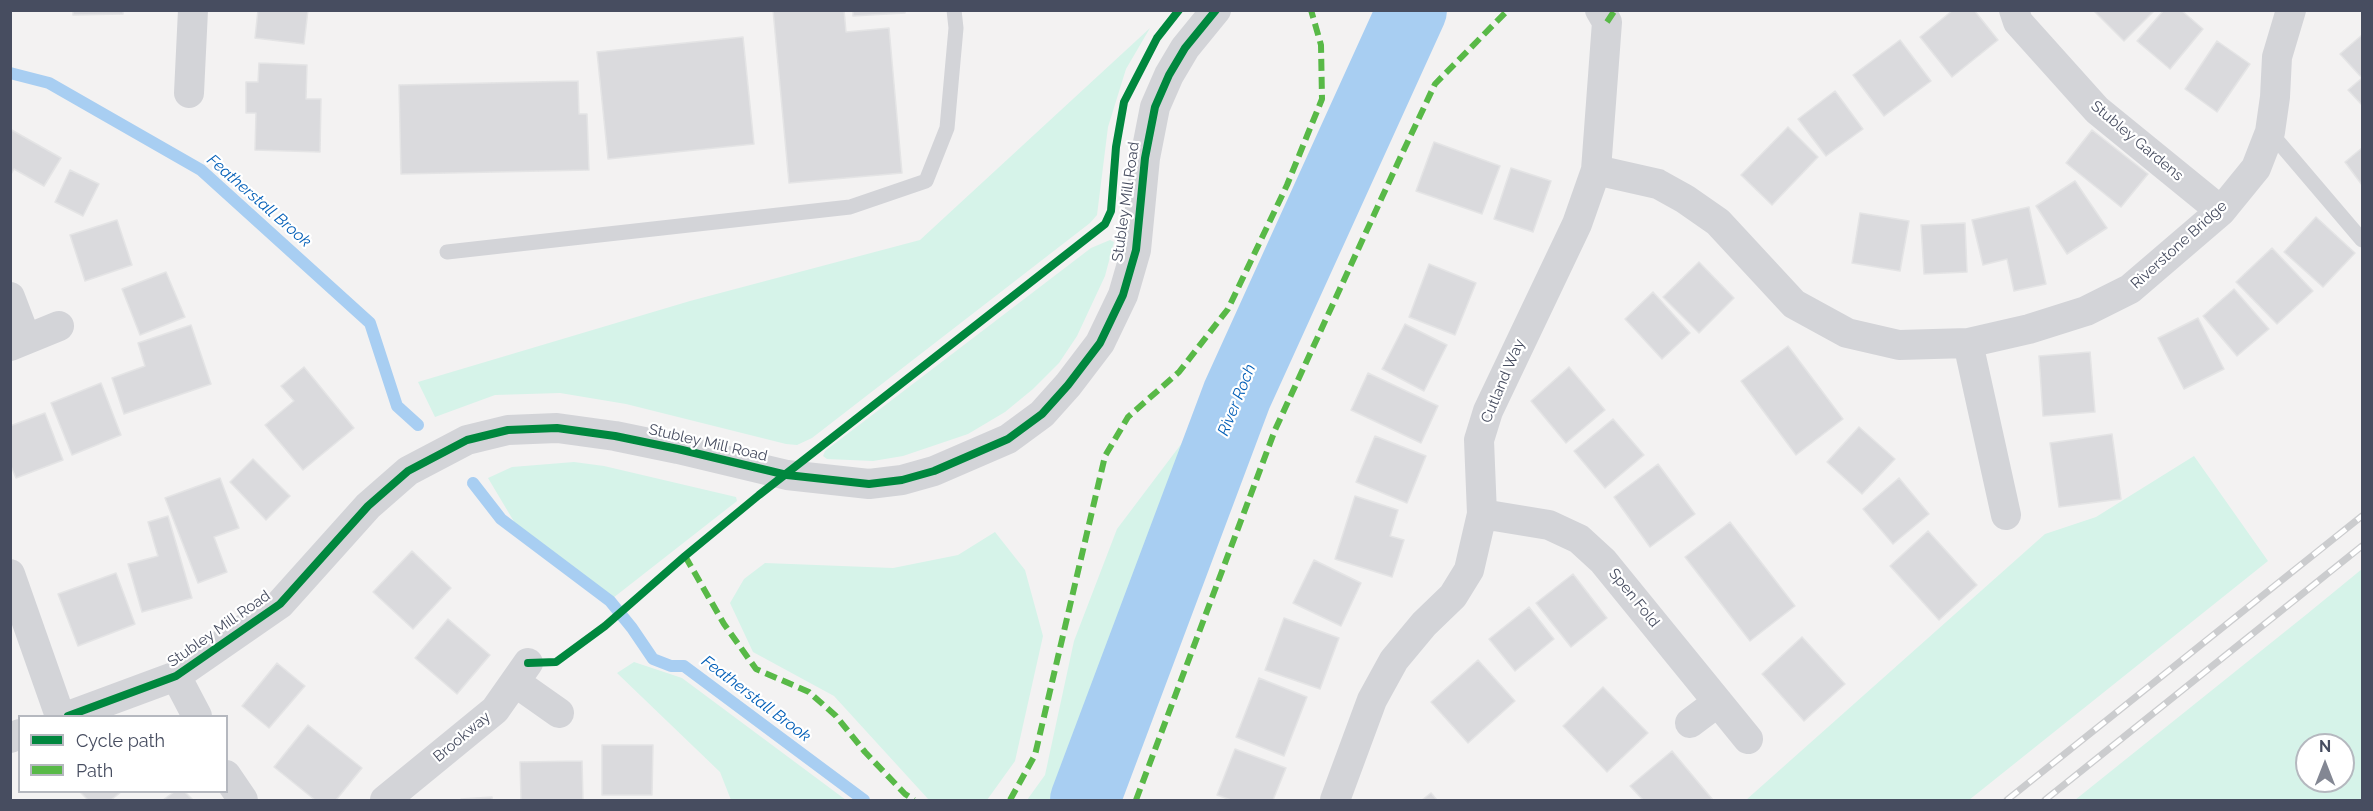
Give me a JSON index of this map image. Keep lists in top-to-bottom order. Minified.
{"streets":{"street":["Stubley Gardens","Stubley Mill Road","Riverstone Bridge","Cutland Way","Spen Fold","Brookway"]},"crossings":[["Stubley Gardens","Riverstone Bridge"],["Riverstone Bridge","Cutland Way"],["Cutland Way","Spen Fold"]],"water":["Featherstall Brook","River Roch"],"legend":["Cycle path","Path"],"north":"top"}
